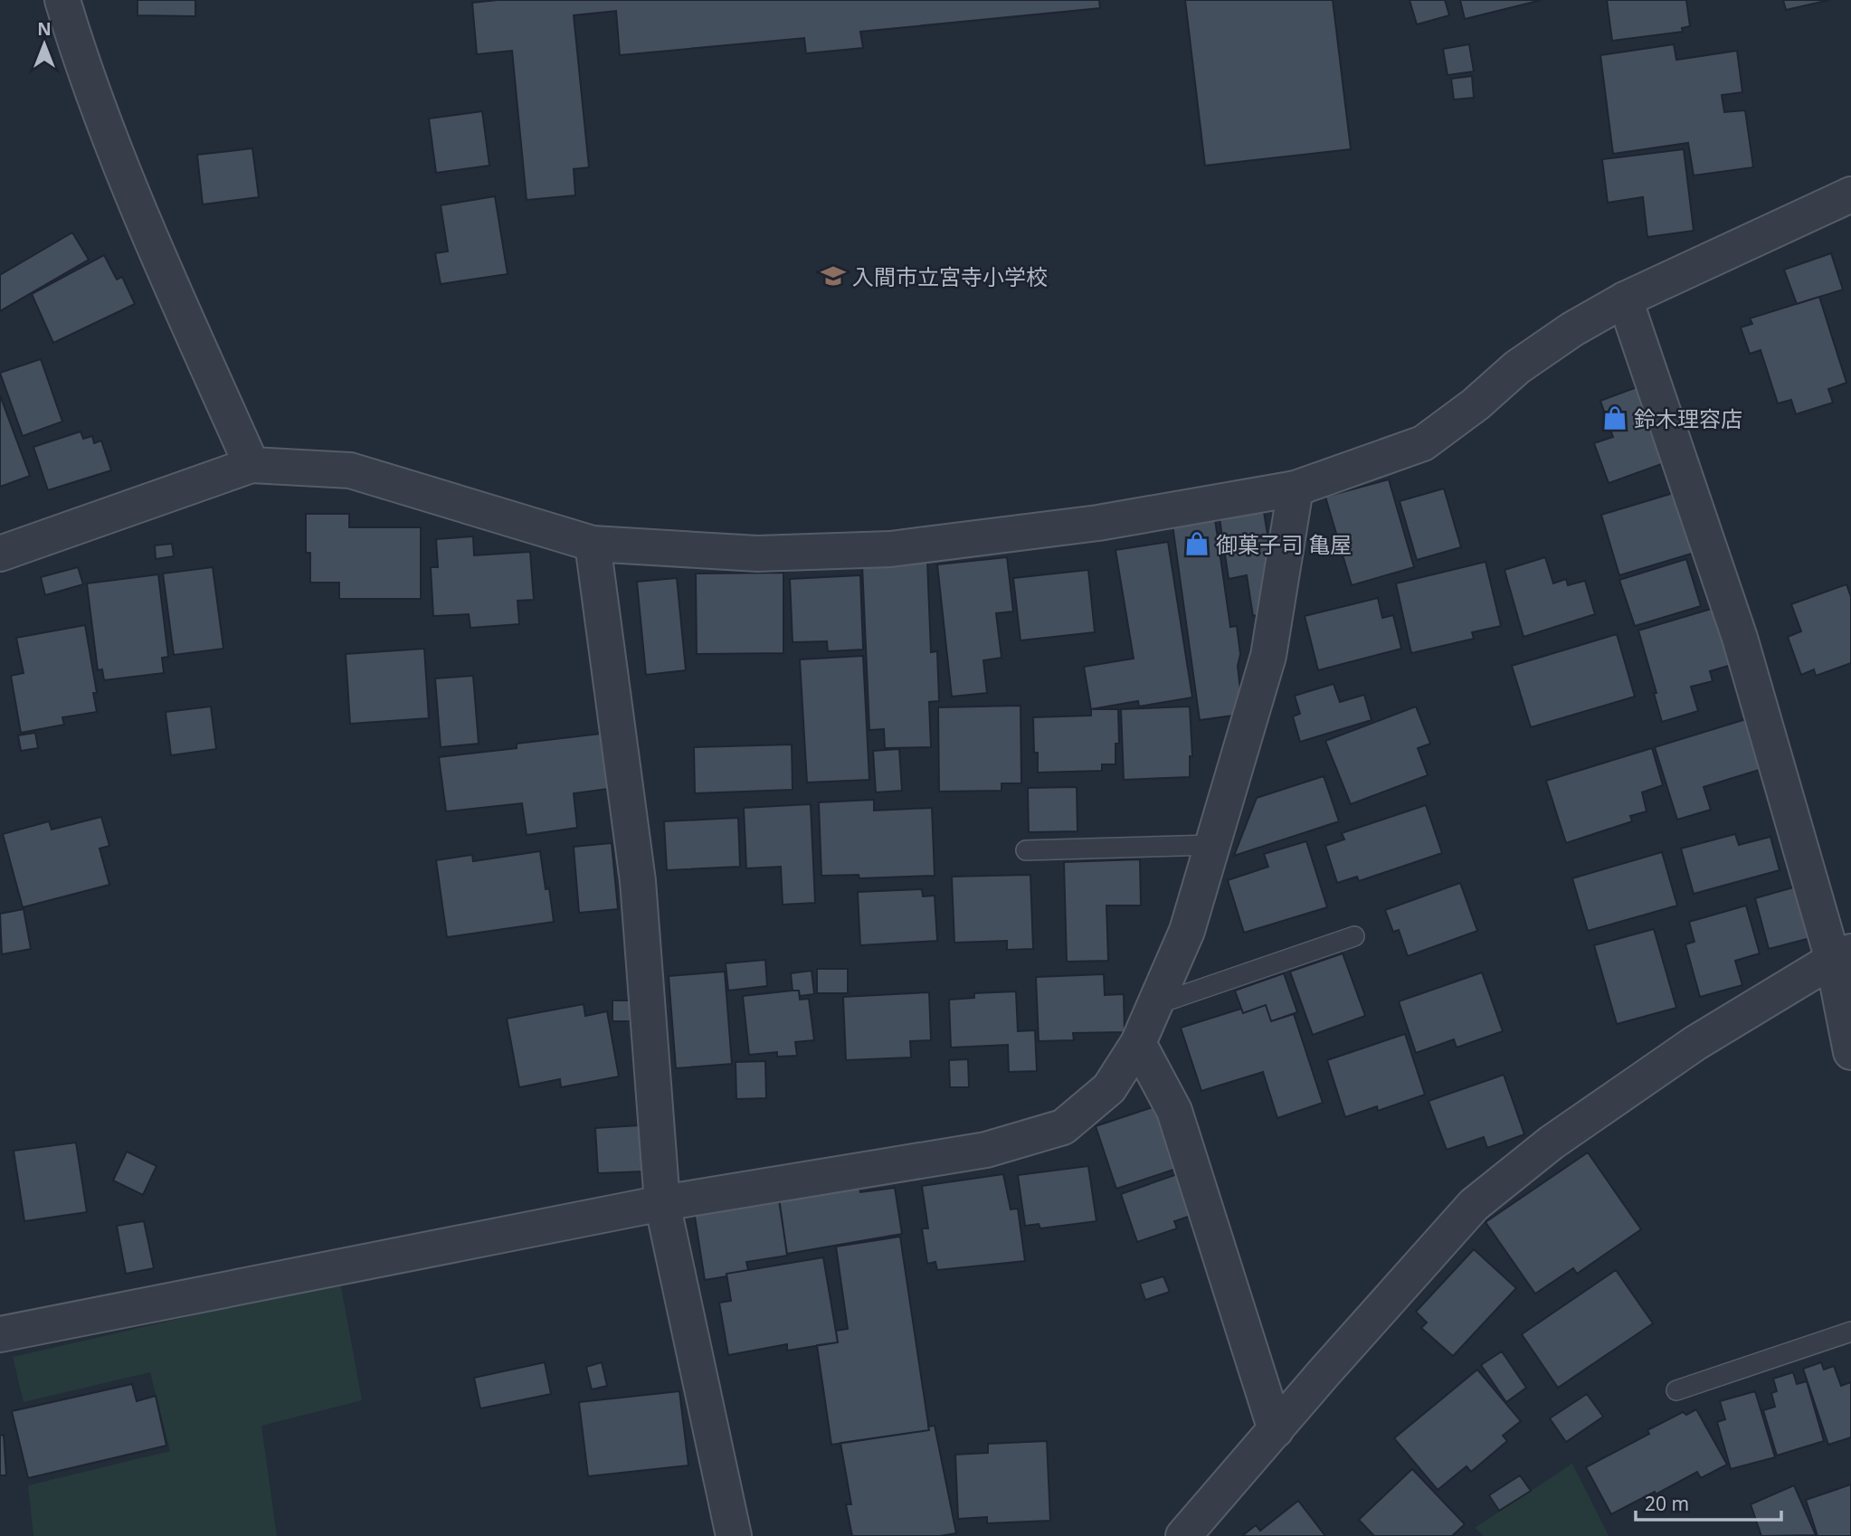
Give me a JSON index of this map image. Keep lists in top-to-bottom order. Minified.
{"places":{"school or university":["入間市立宮寺小学校"],"shop":["鈴木理容店","御菓子司 亀屋"]},"scale_bar":"20 m","north":"top"}
